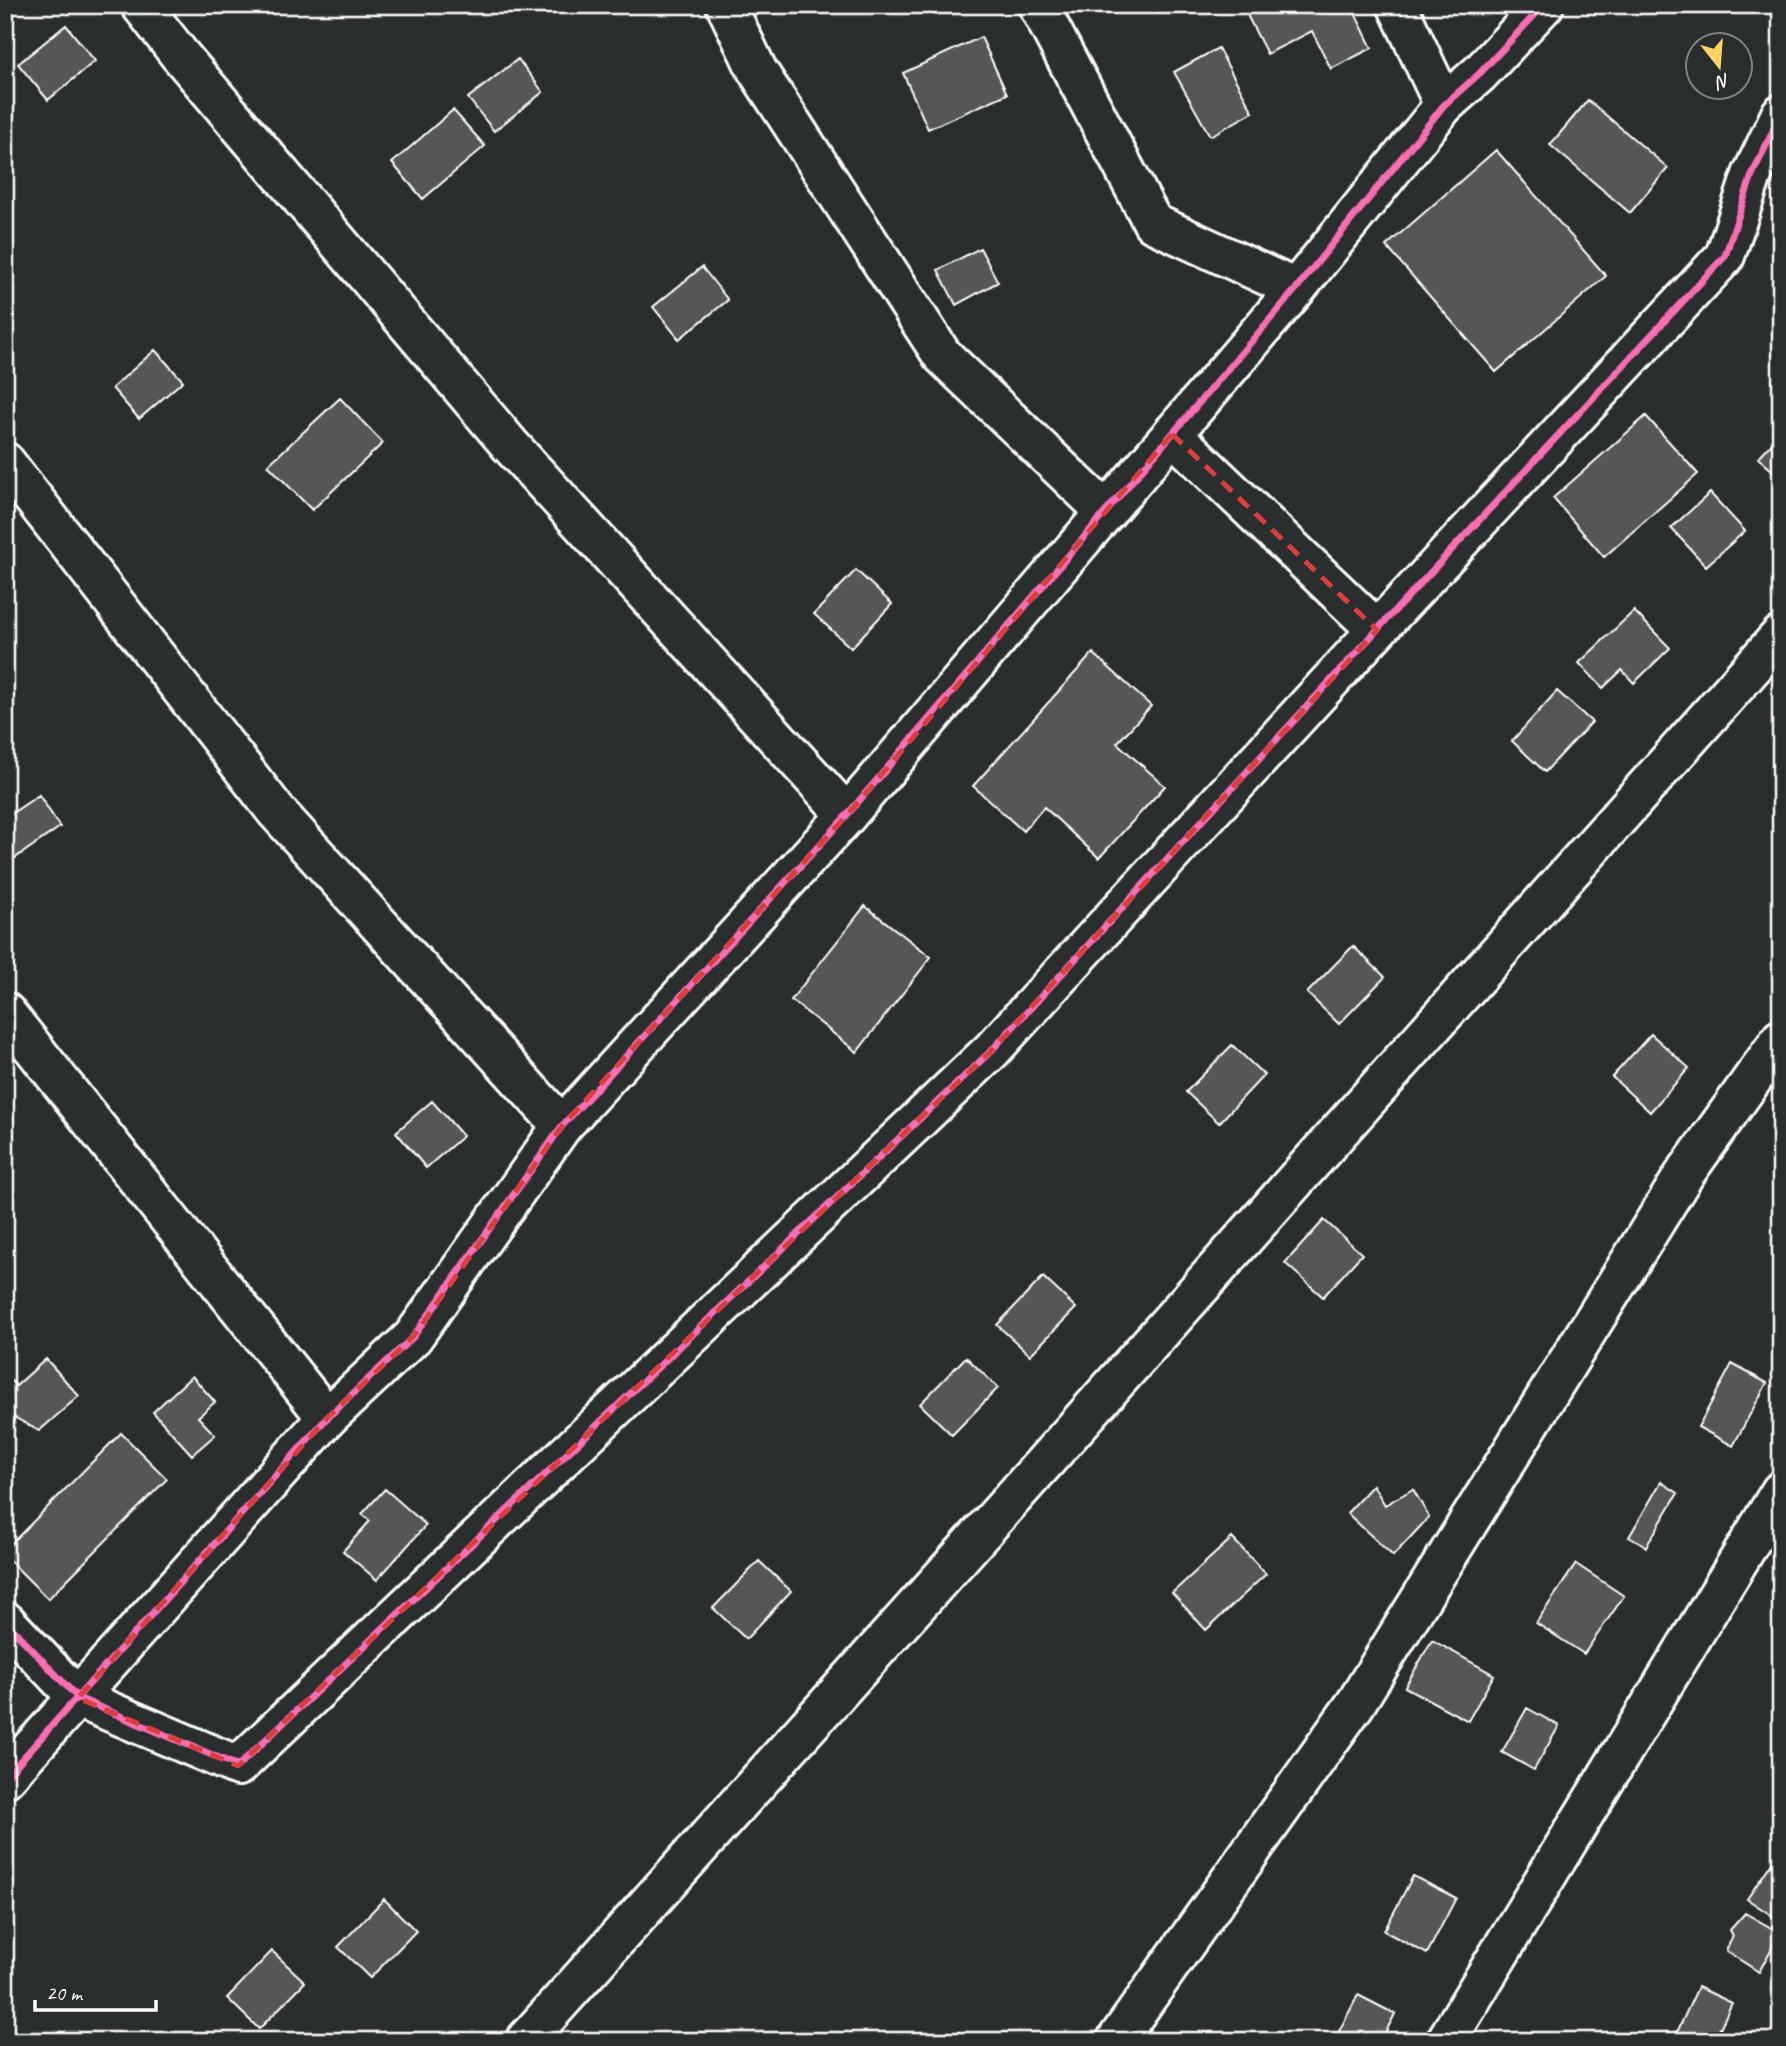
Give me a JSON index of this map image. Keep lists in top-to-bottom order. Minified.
{"scale_bar":"20 m","north":"bottom"}
